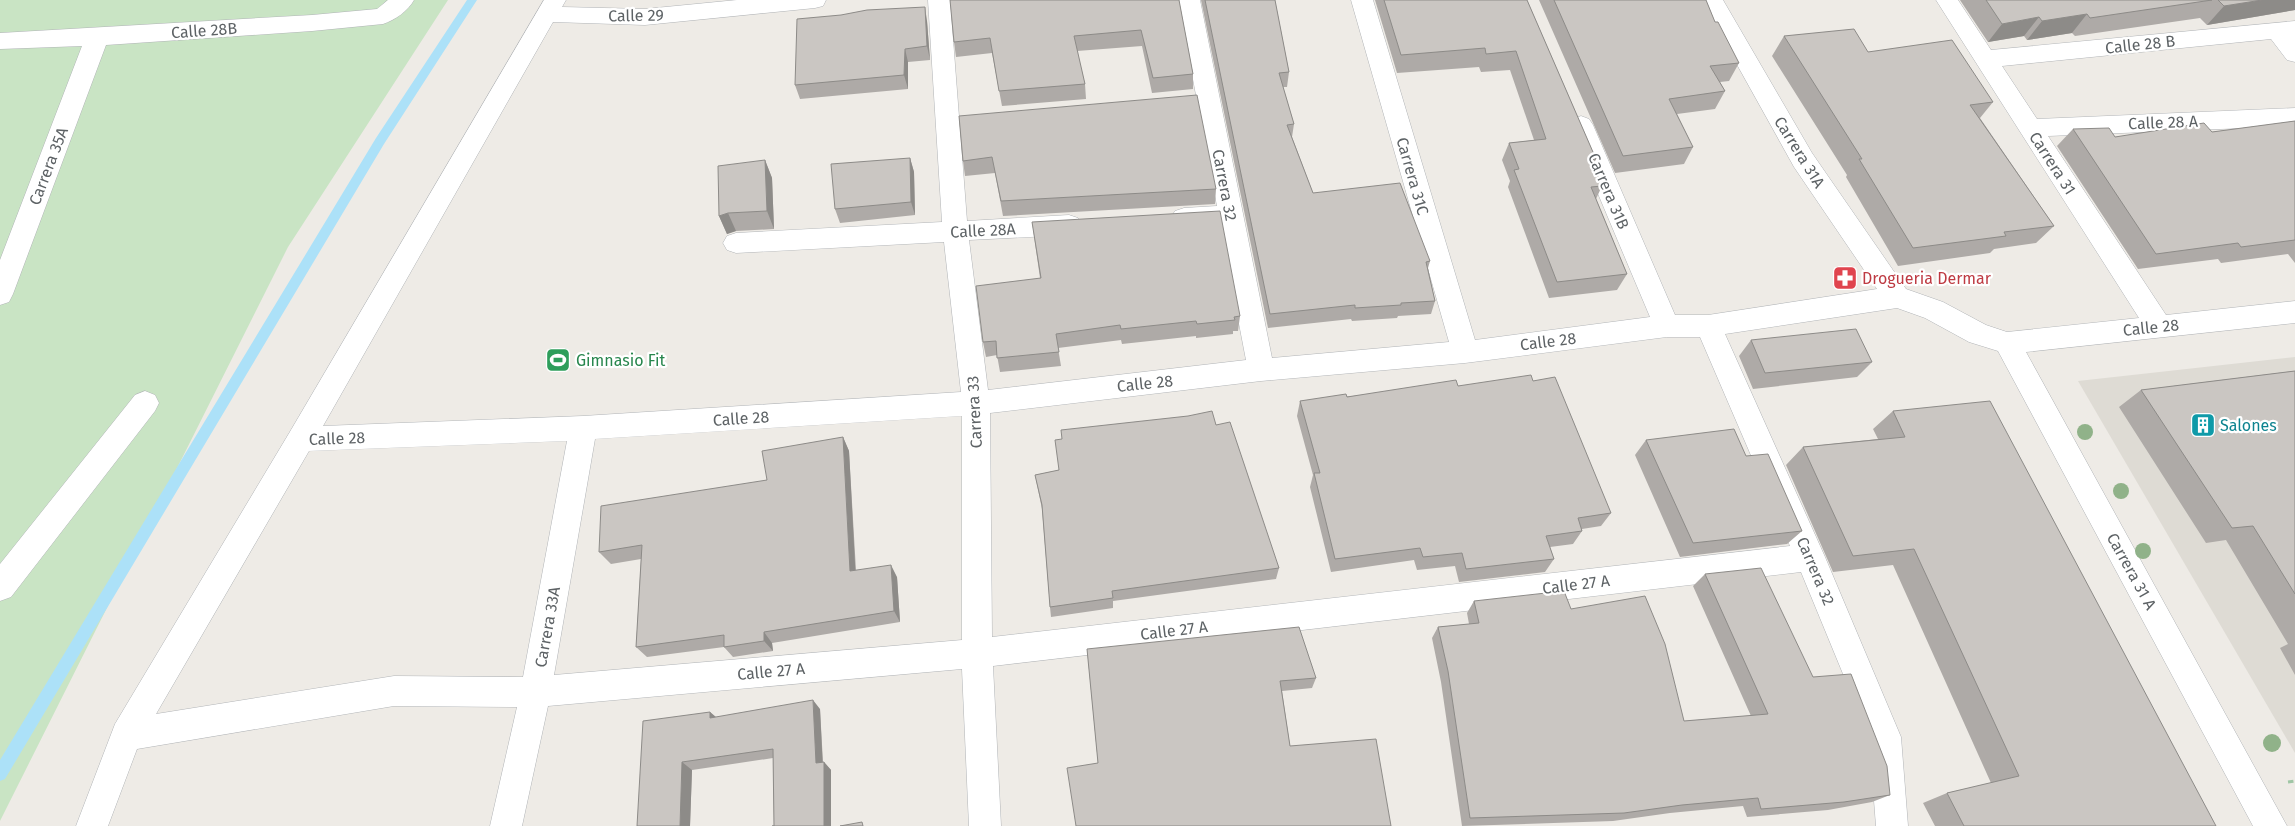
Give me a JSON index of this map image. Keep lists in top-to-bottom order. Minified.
{"streets":{"street":["Calle 29","Calle 28B","Calle 28 B","Calle 28 A","Carrera 31A","Carrera 31","Carrera 35A","Carrera 31C","Carrera 32","Carrera 31B","Calle 28A","Calle 28","Carrera 33","Carrera 31 A","Calle 27 A","Carrera 33A"]},"crossings":[["Calle 28B","Carrera 35A"],["Calle 28 B","Carrera 31"],["Calle 28 A","Carrera 31"],["Carrera 31A","Calle 28"],["Carrera 31","Calle 28"],["Carrera 31C","Calle 28"],["Carrera 32","Calle 28"],["Carrera 32","Calle 27 A"],["Carrera 31B","Calle 28"],["Calle 28A","Carrera 33"],["Calle 28","Carrera 33"],["Calle 28","Carrera 31 A"],["Calle 28","Carrera 33A"],["Carrera 33","Calle 27 A"],["Calle 27 A","Carrera 33A"]],"places":{"pharmacy":["Drogueria Dermar"],"sports":["Gimnasio Fit"],"building":["Salones"]}}
